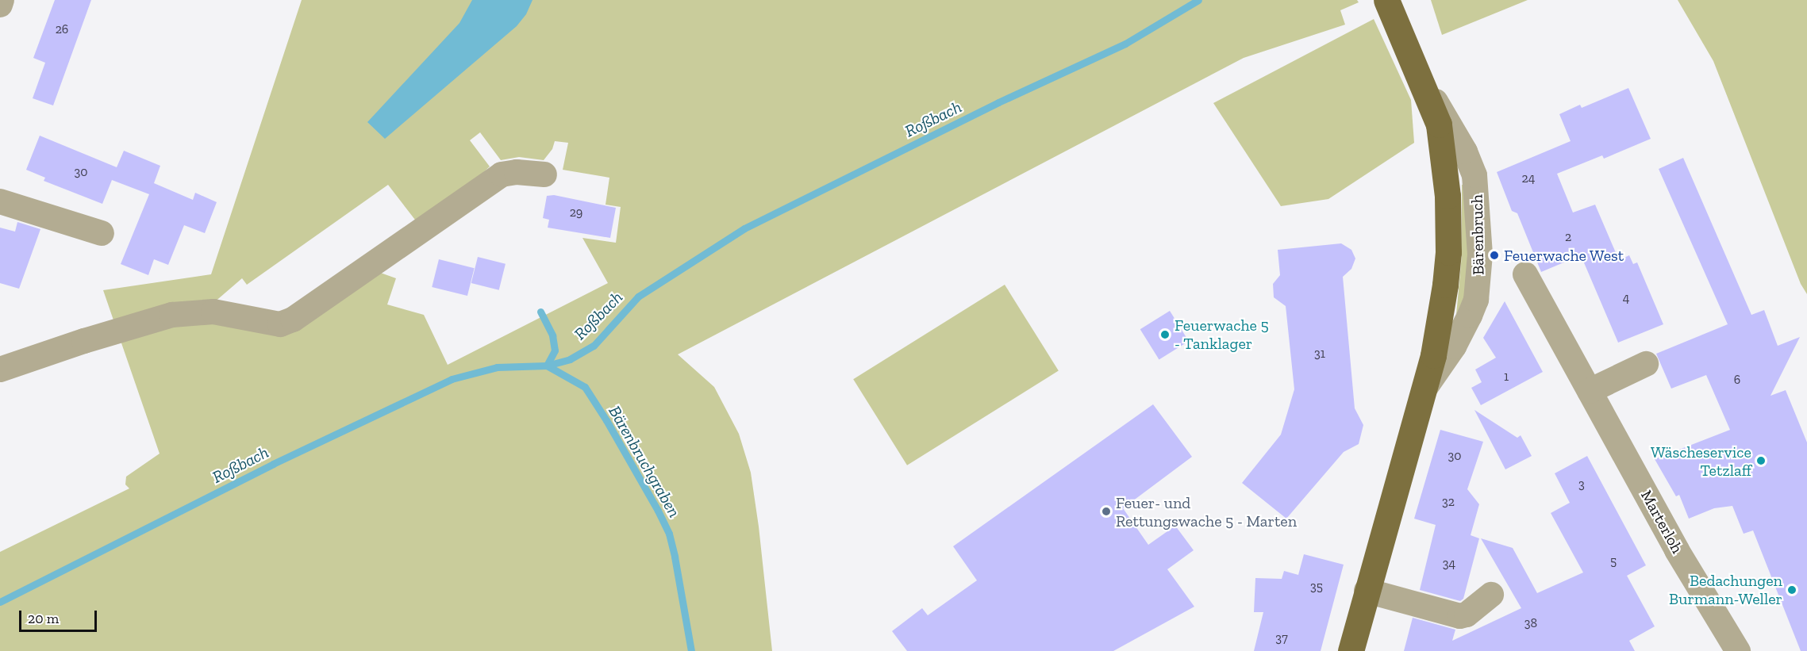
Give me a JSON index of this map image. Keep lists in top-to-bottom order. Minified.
{"streets":{"main road":["Bärenbruch"],"street":["Marterloh"]},"water":["Roßbach","Bärenbruchgraben"],"places":["Feuerwache West","Feuerwache 5 - Tanklager","Wäscheservice Tetzlaff","Feuer- und Rettungswache 5 - Marten","Bedachungen Burmann-Weller"],"house_numbers":["26","30","24","29","2","4","31","1","6","30","3","32","5","34","35","38","37"],"scale_bar":"20 m"}
